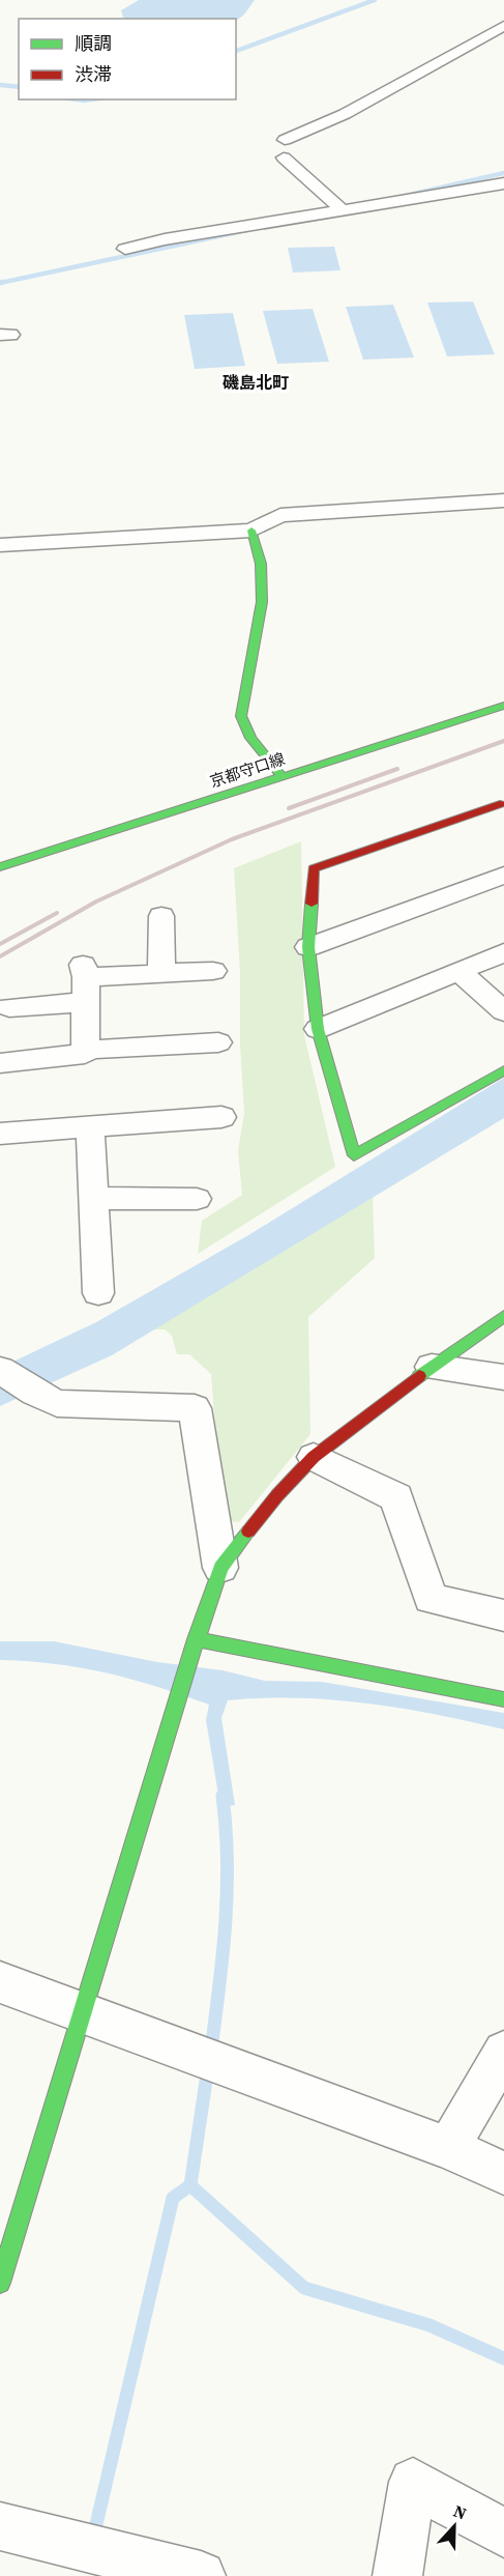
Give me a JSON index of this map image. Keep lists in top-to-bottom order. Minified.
{"streets":{"street":["京都守口線"]},"districts":["磯島北町"],"legend":["順調","渋滞"],"north":"top"}
